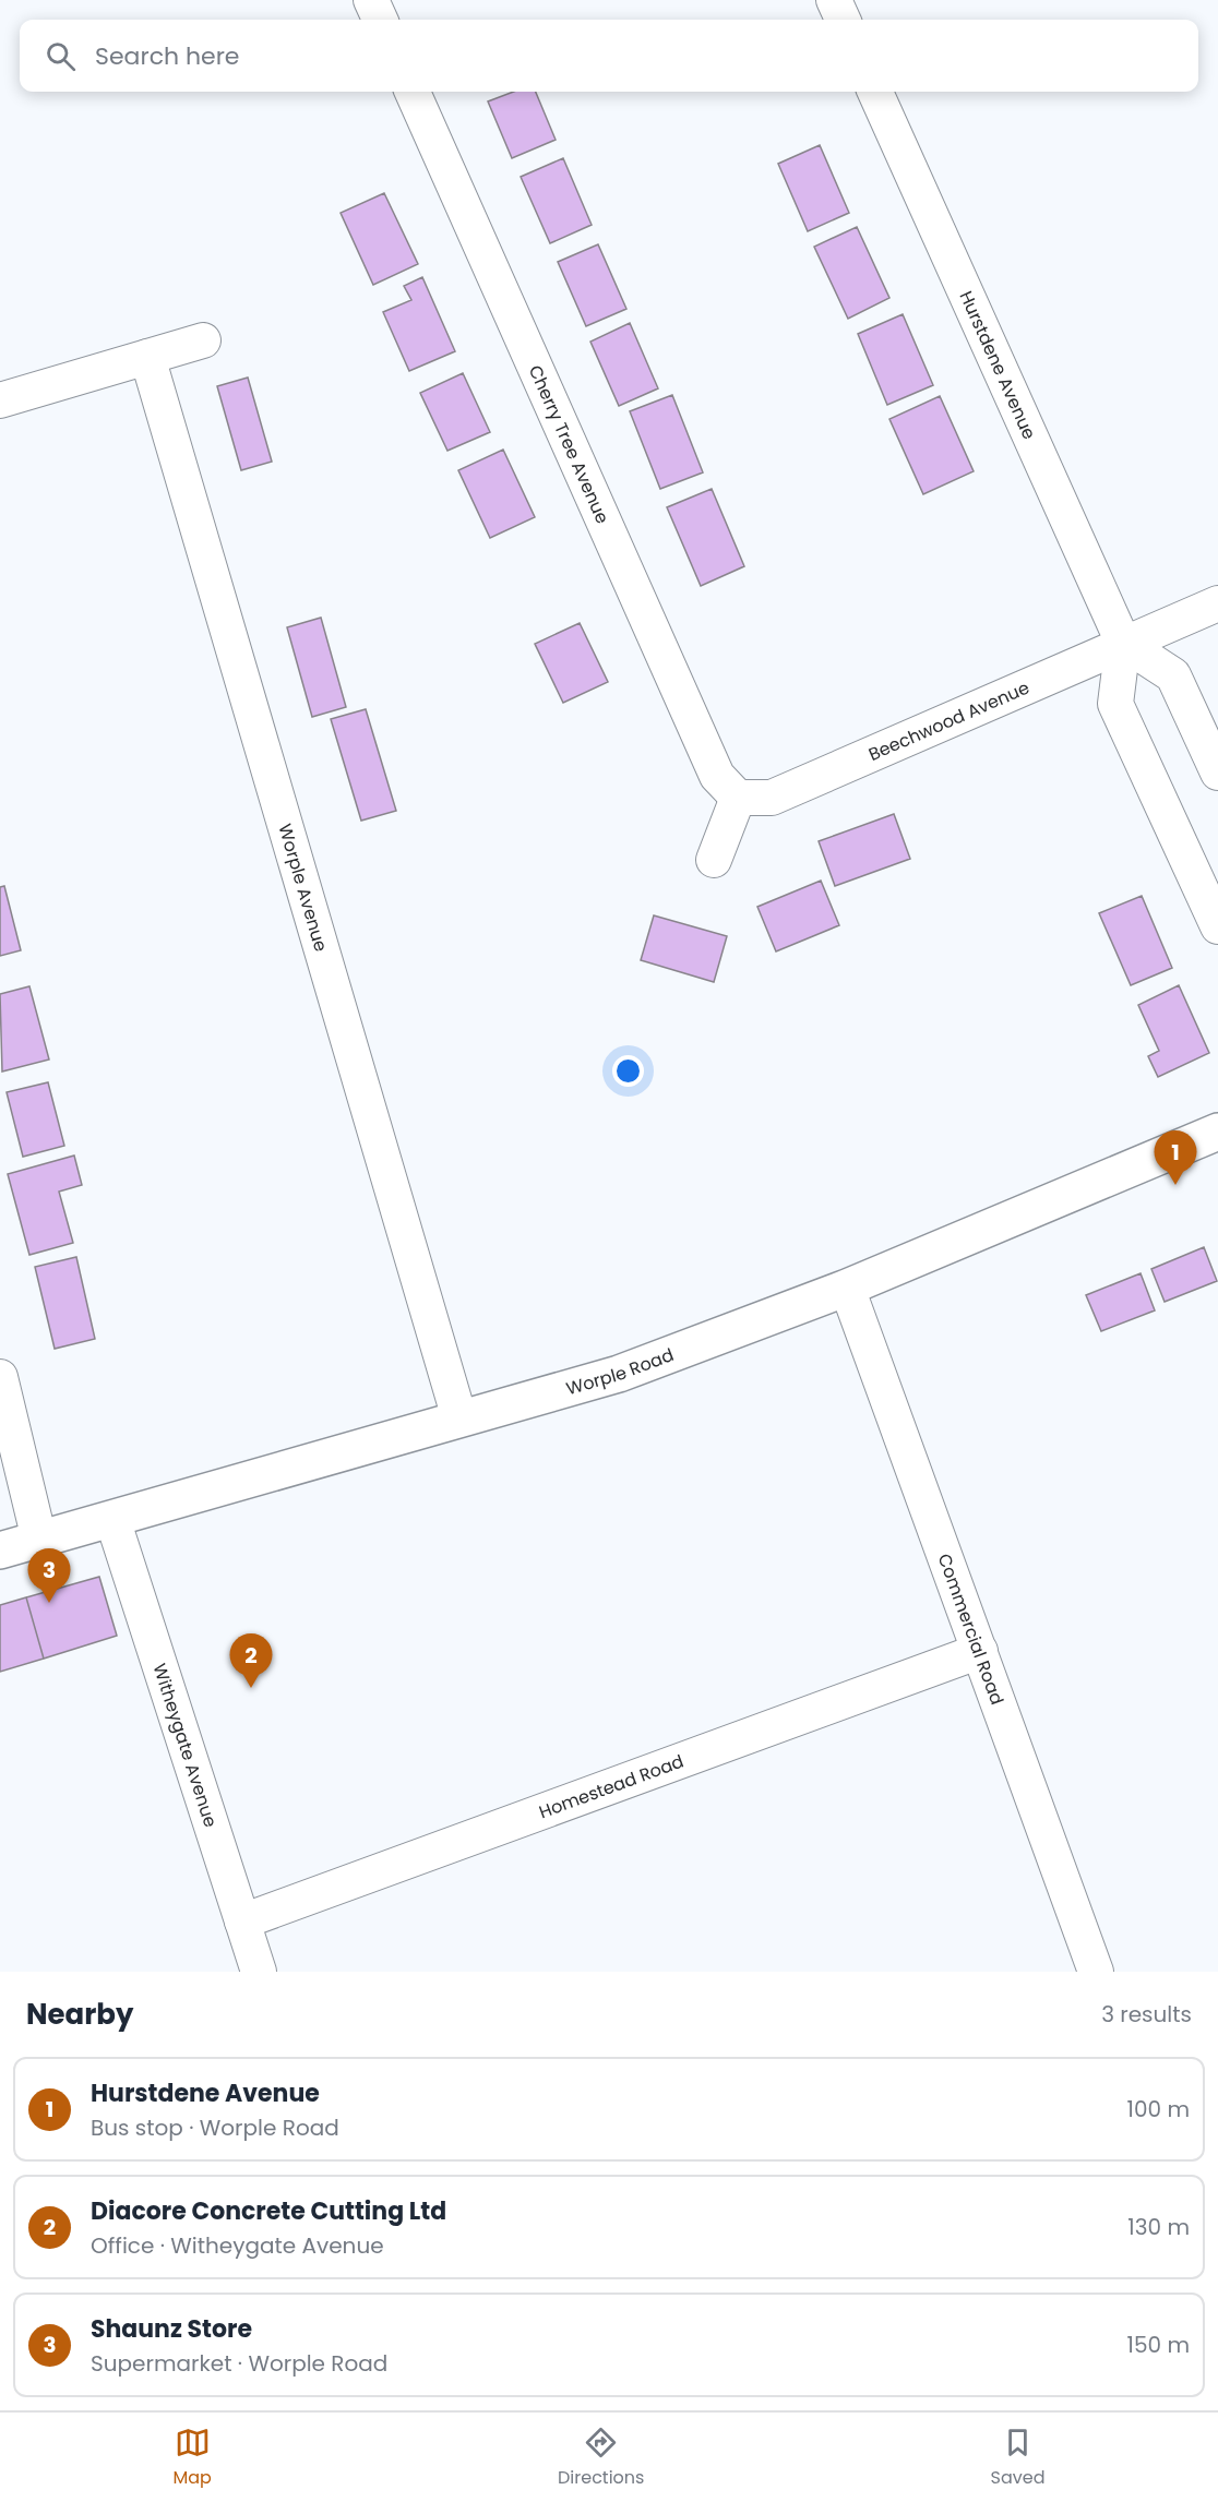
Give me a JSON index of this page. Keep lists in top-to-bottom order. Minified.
{"streets":{"street":["Hurstdene Avenue","Cherry Tree Avenue","Beechwood Avenue","Worple Avenue","Worple Road","Commercial Road","Witheygate Avenue","Homestead Road"]},"crossings":[["Hurstdene Avenue","Beechwood Avenue"],["Cherry Tree Avenue","Beechwood Avenue"],["Worple Avenue","Worple Road"],["Worple Road","Commercial Road"],["Worple Road","Witheygate Avenue"],["Commercial Road","Homestead Road"],["Witheygate Avenue","Homestead Road"]],"page":{"search":"Search here","pins":["1","3","2"],"heading":["Nearby","3 results"],"list":[{"mark":"1","name":"Hurstdene Avenue","note":"Bus stop · Worple Road","value":"100 m"},{"mark":"2","name":"Diacore Concrete Cutting Ltd","note":"Office · Witheygate Avenue","value":"130 m"},{"mark":"3","name":"Shaunz Store","note":"Supermarket · Worple Road","value":"150 m"}],"nav":["Map","Directions","Saved"]}}
